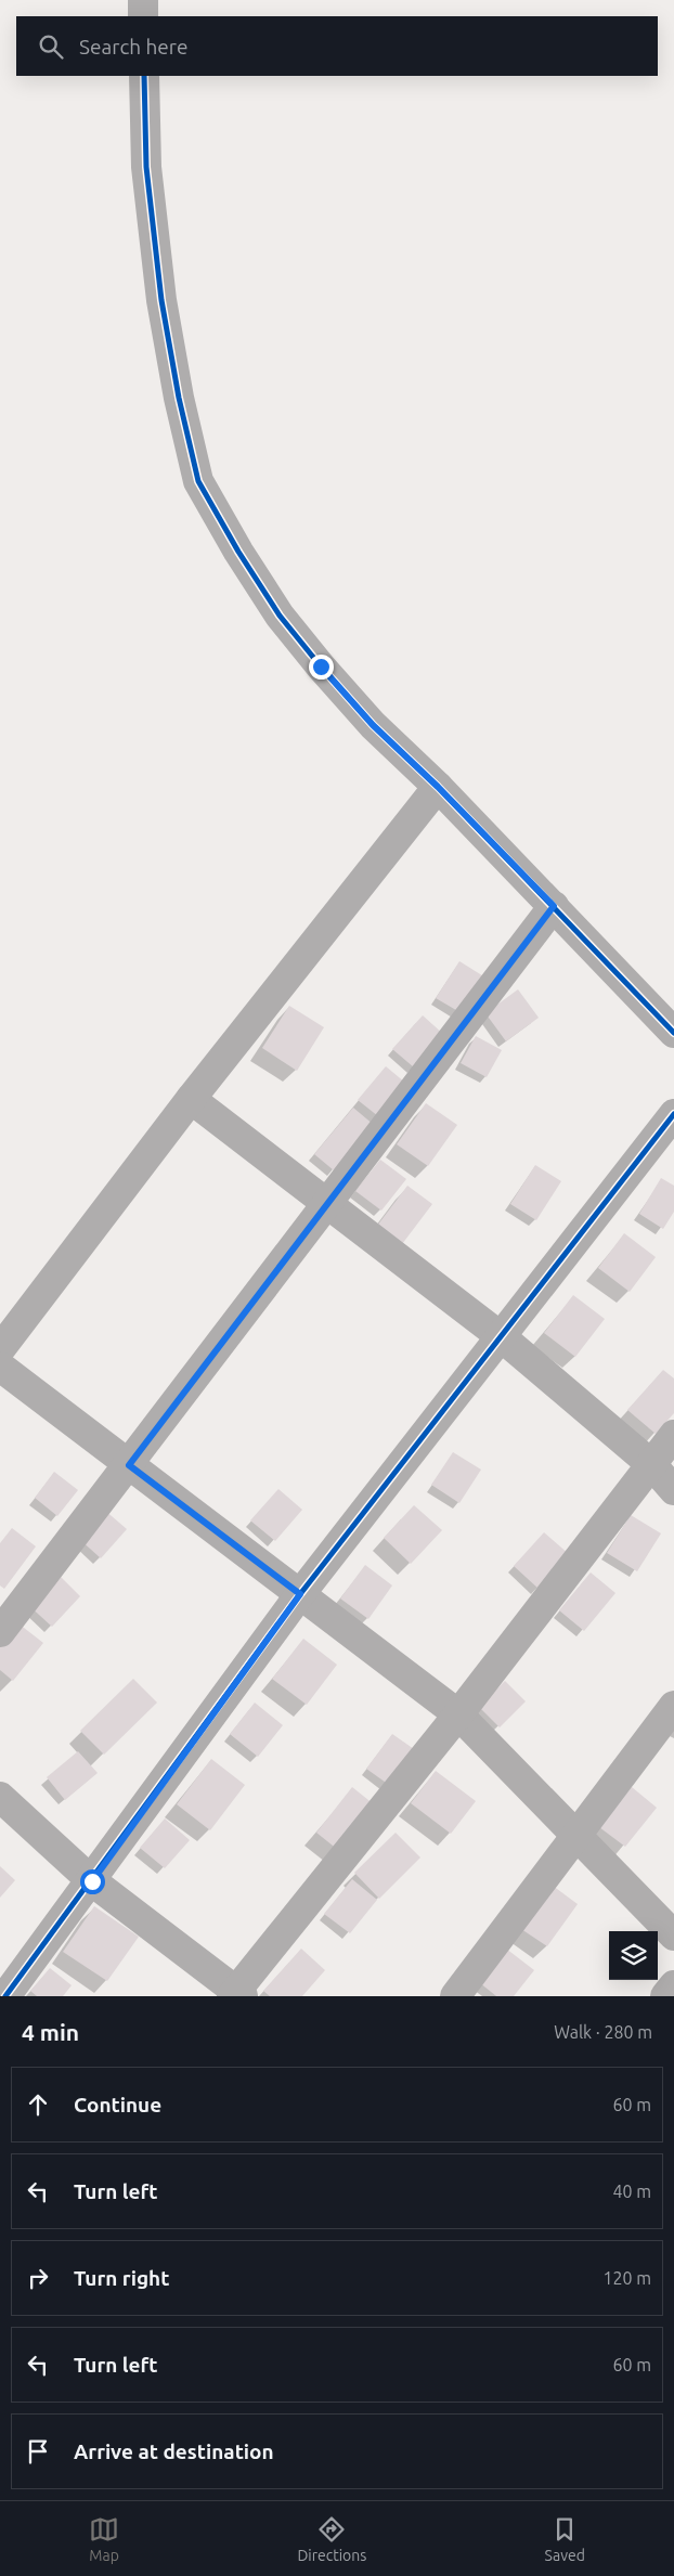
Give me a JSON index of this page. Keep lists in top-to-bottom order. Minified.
{"page":{"search":"Search here","heading":["4 min","Walk · 280 m"],"list":[["Continue","60 m"],["Turn left","40 m"],["Turn right","120 m"],["Turn left","60 m"],"Arrive at destination"],"nav":["Map","Directions","Saved"]}}
